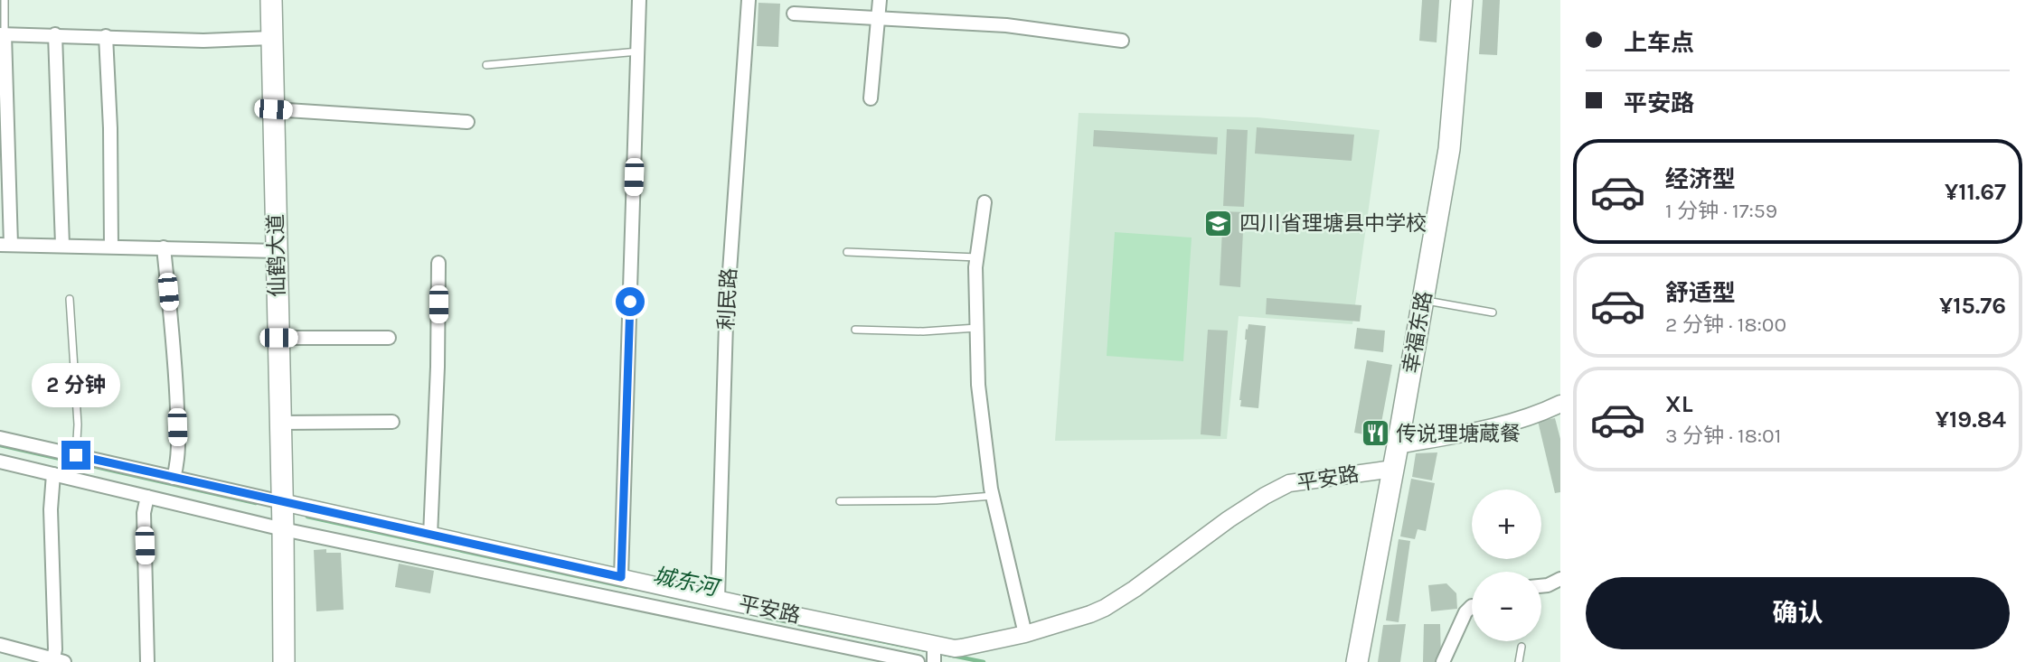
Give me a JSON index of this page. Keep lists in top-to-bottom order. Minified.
{"streets":{"main road":["仙鹤大道","幸福东路"],"street":["利民路","平安路"]},"crossings":[["仙鹤大道","平安路"],["利民路","平安路"],["幸福东路","平安路"]],"water":["城东河"],"places":{"school or university":["四川省理塘县中学校"],"restaurant":["传说理塘蔵餐"]},"page":{"banner":["上车点","平安路"],"list":[{"name":"经济型","note":"1 分钟 · 17:59","value":"¥11.67"},{"name":"舒适型","note":"2 分钟 · 18:00","value":"¥15.76"},{"name":"XL","note":"3 分钟 · 18:01","value":"¥19.84"}],"bubble":"2 分钟","map_buttons":["+","−"],"buttons":"确认"}}
